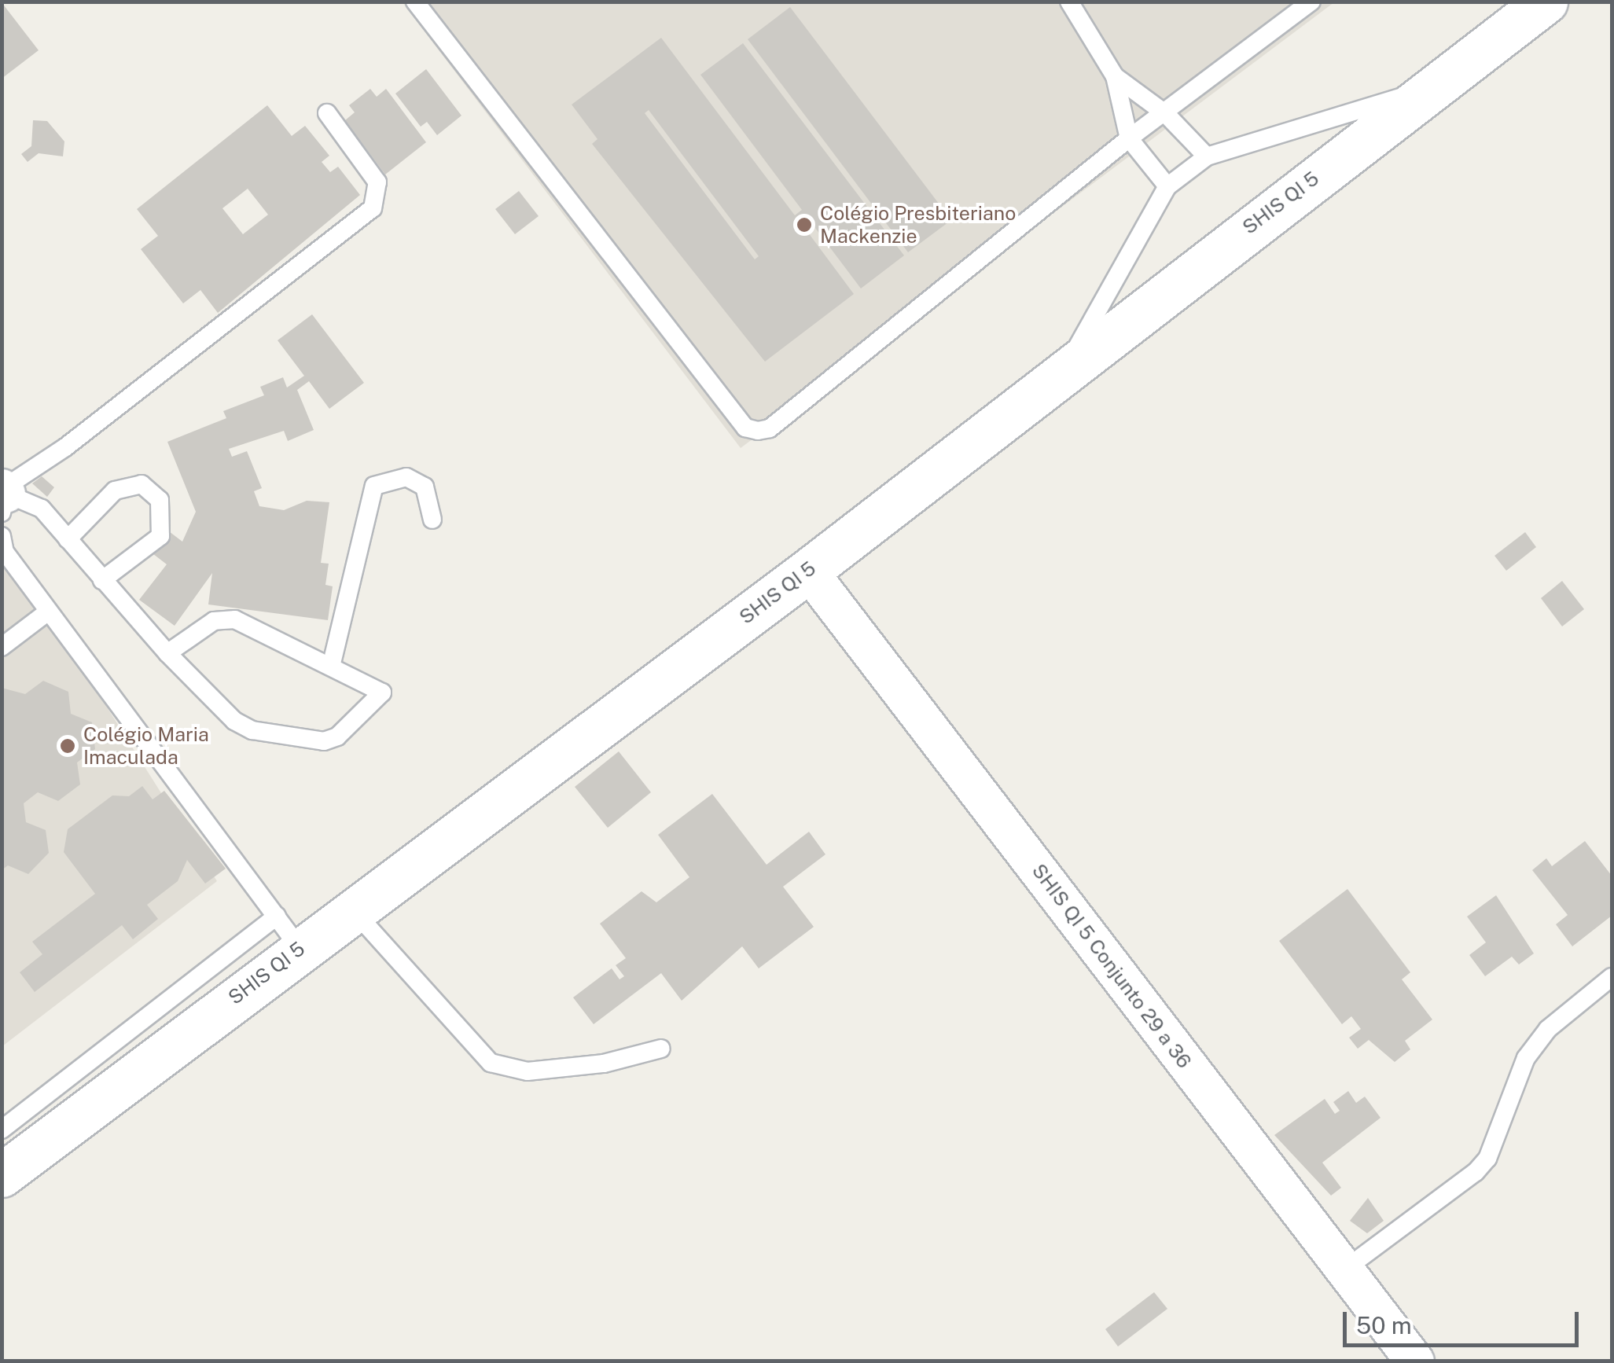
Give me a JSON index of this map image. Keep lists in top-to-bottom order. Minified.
{"streets":{"street":["SHIS QI 5","SHIS QI 5 Conjunto 29 a 36"]},"crossings":[["SHIS QI 5","SHIS QI 5 Conjunto 29 a 36"]],"places":["Colégio Presbiteriano Mackenzie","Colégio Maria Imaculada"],"scale_bar":"50 m"}
